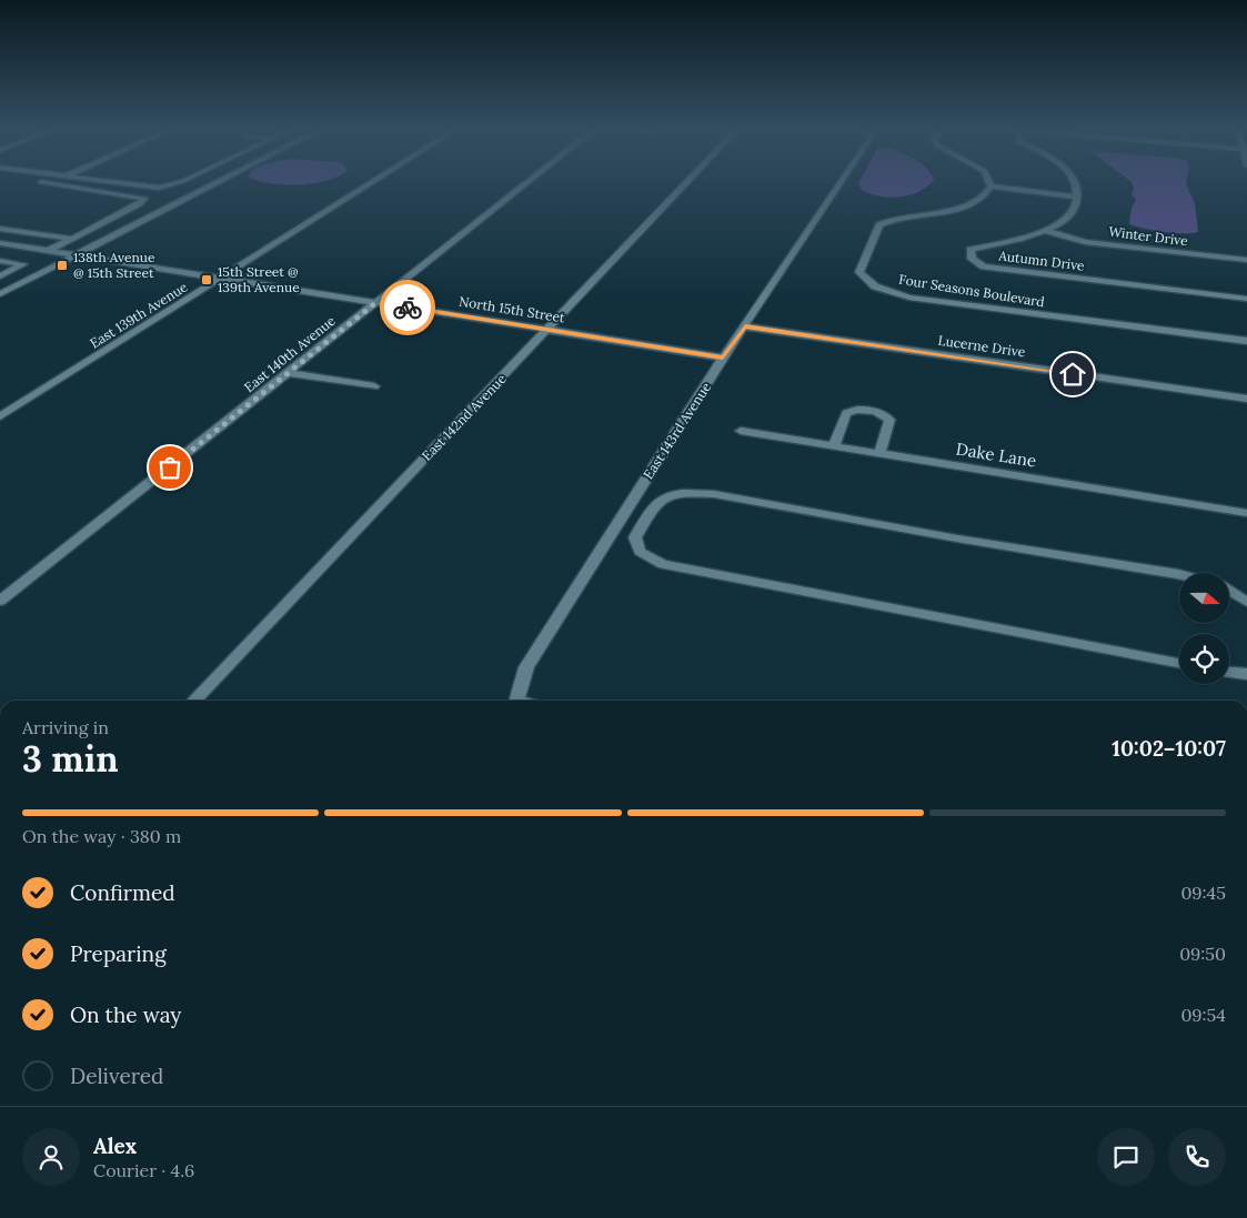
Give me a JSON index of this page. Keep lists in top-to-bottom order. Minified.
{"streets":{"street":["Winter Drive","Autumn Drive","Four Seasons Boulevard","North 15th Street","East 139th Avenue","Lucerne Drive","East 140th Avenue","East 142nd Avenue","East 143rd Avenue","Dake Lane"]},"crossings":[["Winter Drive","Autumn Drive"],["North 15th Street","East 139th Avenue"],["North 15th Street","East 140th Avenue"],["North 15th Street","East 142nd Avenue"],["North 15th Street","East 143rd Avenue"],["Lucerne Drive","East 143rd Avenue"]],"places":{"transit":["138th Avenue @ 15th Street","15th Street @ 139th Avenue"]},"north":"right","page":{"heading":["3 min","Arriving in","10:02–10:07"],"panel":["Alex","Courier · 4.6"],"bar":"On the way · 380 m","list":[["Confirmed","09:45"],["Preparing","09:50"],["On the way","09:54"],"Delivered"]}}
